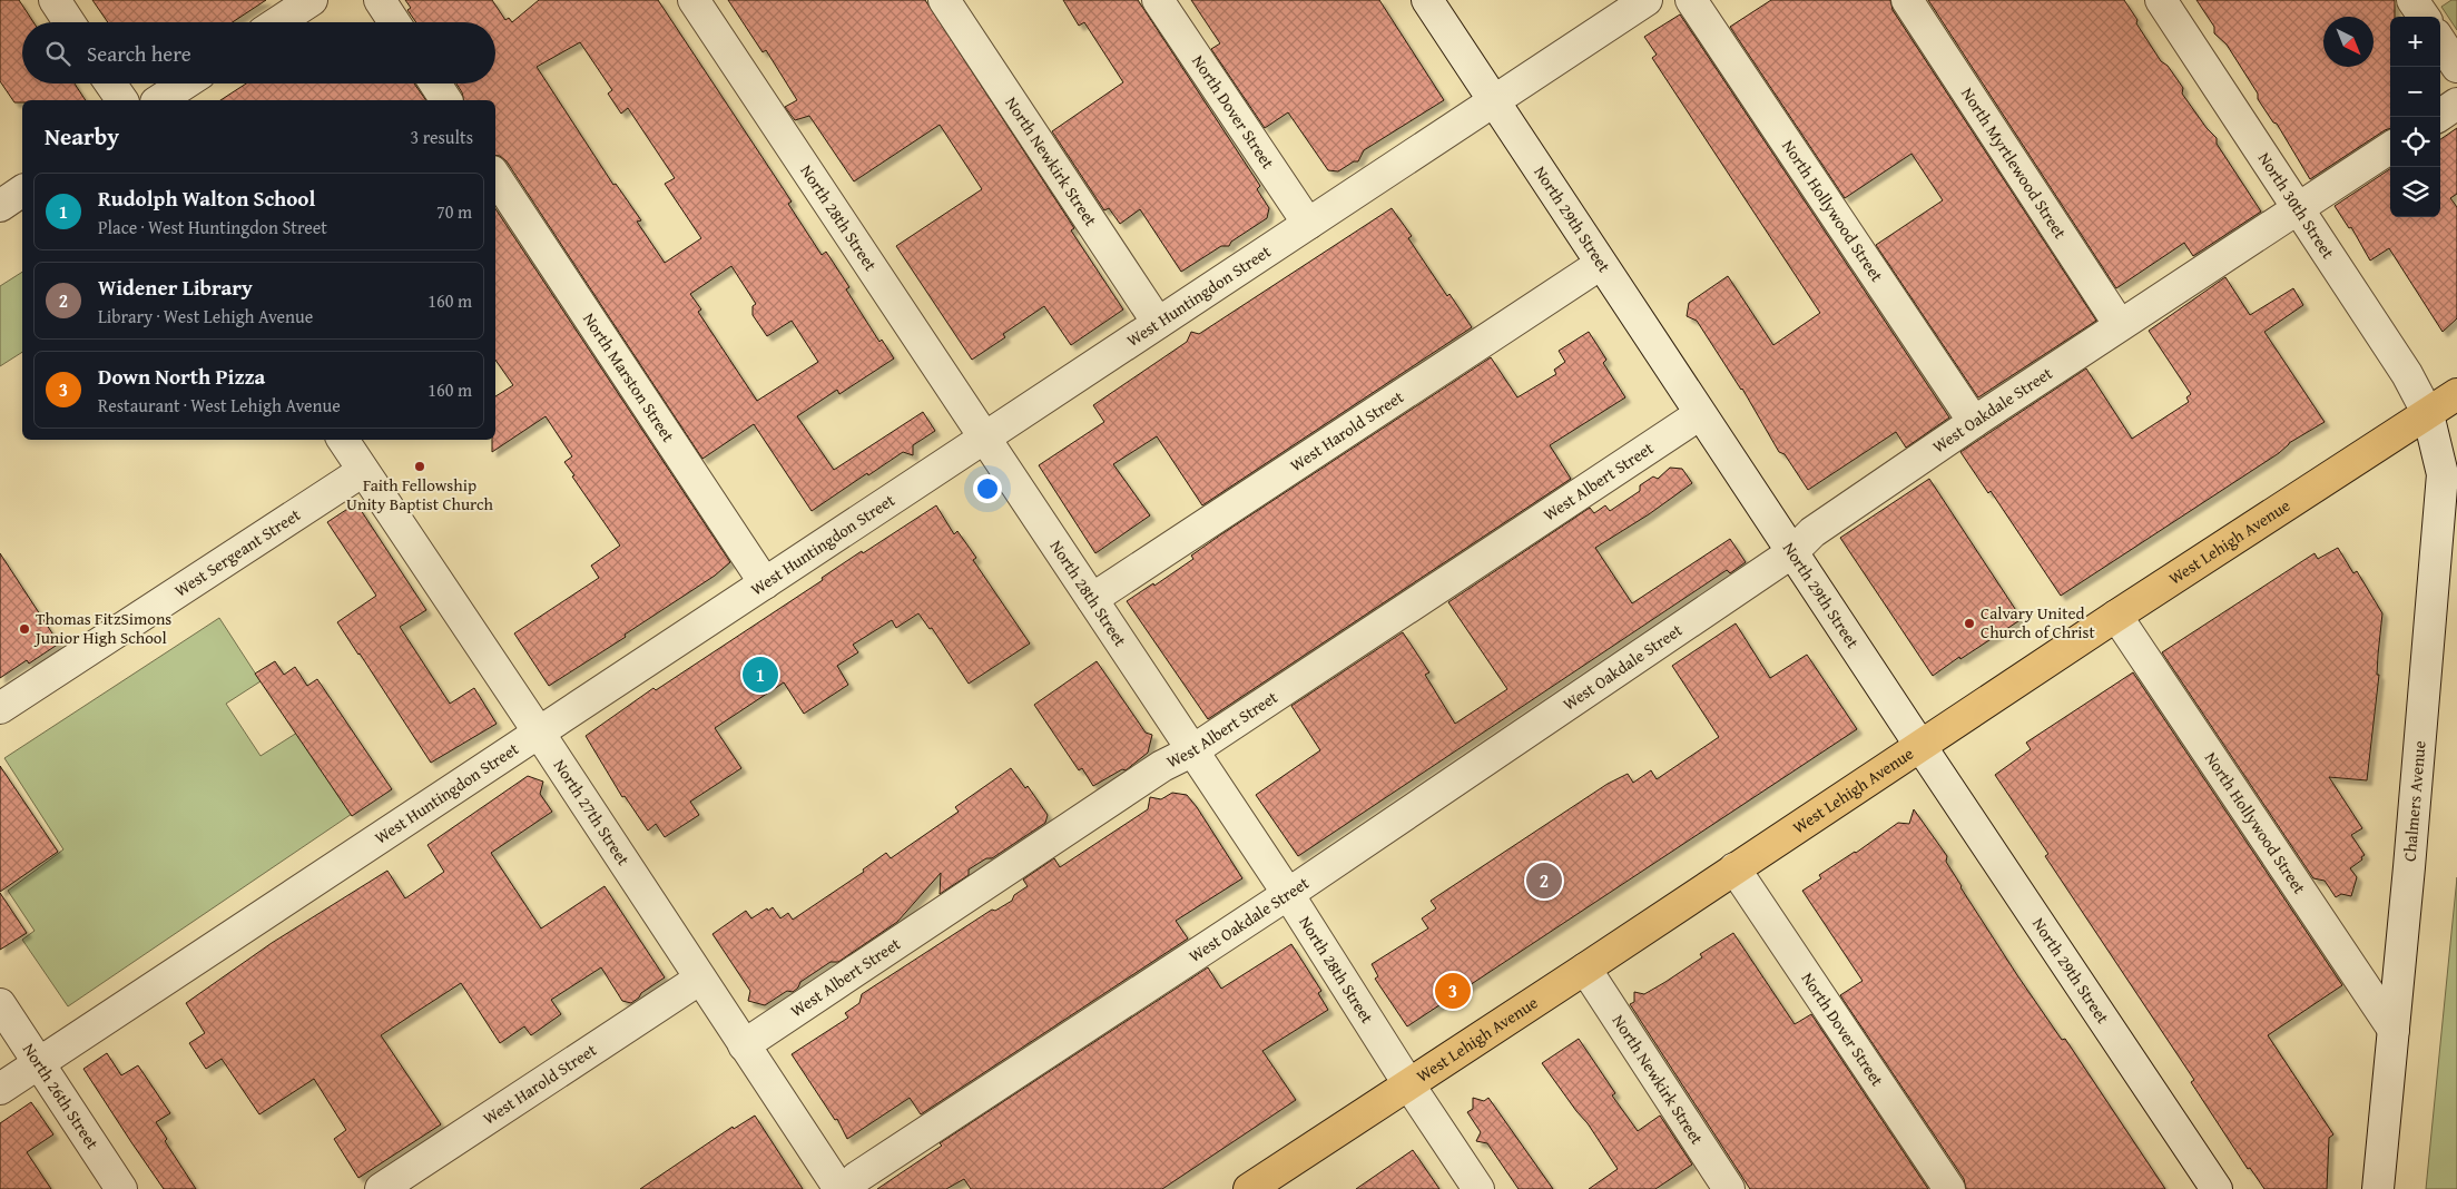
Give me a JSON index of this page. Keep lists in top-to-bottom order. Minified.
{"streets":{"main road":["West Lehigh Avenue"],"street":["North Dover Street","North Newkirk Street","North Myrtlewood Street","North 30th Street","North Hollywood Street","North 28th Street","North 29th Street","West Huntingdon Street","North Marston Street","West Oakdale Street","West Harold Street","West Albert Street","West Sergeant Street","Chalmers Avenue","North 27th Street","North 26th Street"]},"crossings":[["North Dover Street","West Huntingdon Street"],["North Dover Street","West Lehigh Avenue"],["North Newkirk Street","West Huntingdon Street"],["North Newkirk Street","West Lehigh Avenue"],["North Myrtlewood Street","West Oakdale Street"],["North 30th Street","West Oakdale Street"],["North 30th Street","West Lehigh Avenue"],["North 30th Street","Chalmers Avenue"],["North Hollywood Street","West Oakdale Street"],["North Hollywood Street","West Lehigh Avenue"],["North Hollywood Street","Chalmers Avenue"],["North 28th Street","West Huntingdon Street"],["North 28th Street","West Oakdale Street"],["North 28th Street","West Harold Street"],["North 28th Street","West Albert Street"],["North 28th Street","West Lehigh Avenue"],["North 29th Street","West Huntingdon Street"],["North 29th Street","West Oakdale Street"],["North 29th Street","West Harold Street"],["North 29th Street","West Albert Street"],["North 29th Street","West Lehigh Avenue"],["West Huntingdon Street","North Marston Street"],["West Huntingdon Street","North 27th Street"],["West Huntingdon Street","North 26th Street"],["West Harold Street","North 27th Street"],["West Albert Street","North 27th Street"],["West Lehigh Avenue","Chalmers Avenue"],["West Sergeant Street","North 27th Street"]],"places":["Faith Fellowship Unity Baptist Church","Calvary United Church of Christ","Thomas FitzSimons Junior High School"],"north":"bottom right","page":{"map_buttons":["+","−"],"search":"Search here","heading":["Nearby","3 results"],"list":[{"mark":"1","name":"Rudolph Walton School","note":"Place · West Huntingdon Street","value":"70 m"},{"mark":"2","name":"Widener Library","note":"Library · West Lehigh Avenue","value":"160 m"},{"mark":"3","name":"Down North Pizza","note":"Restaurant · West Lehigh Avenue","value":"160 m"}],"pins":["1","2","3"]}}
